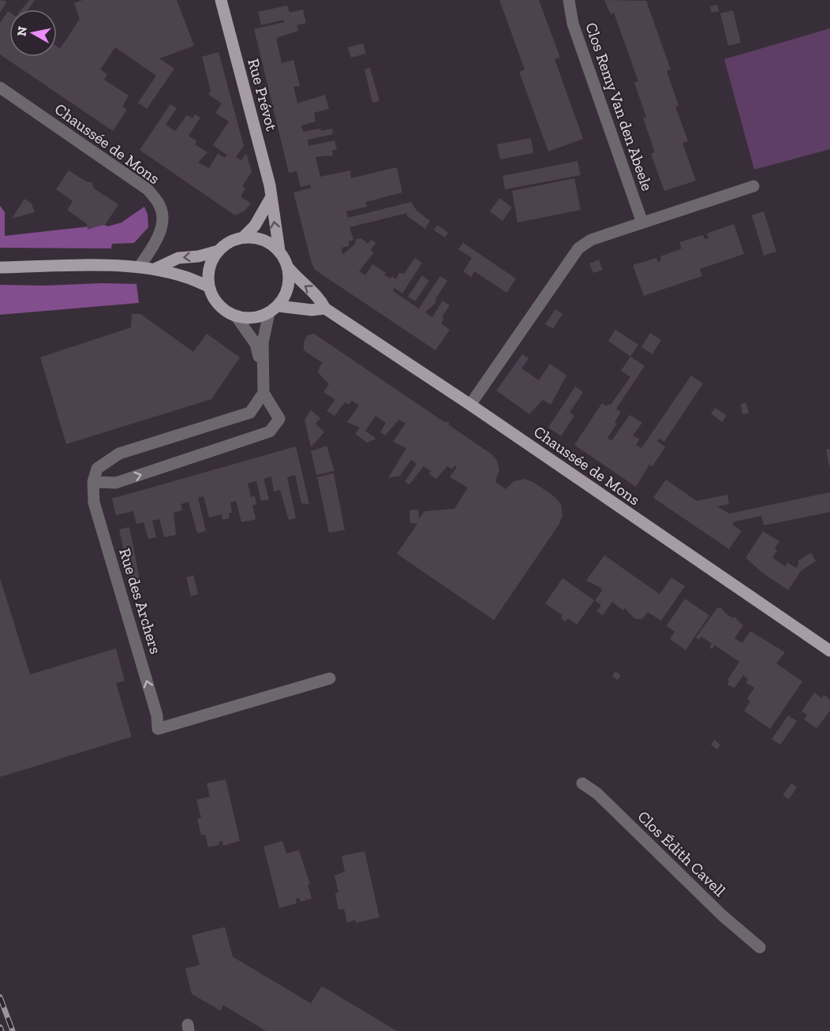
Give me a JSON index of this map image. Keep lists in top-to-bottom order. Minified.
{"streets":{"main road":["Rue Prévot","Chaussée de Mons"],"street":["Clos Remy Van den Abeele","Rue des Archers","Clos Édith Cavell"]},"crossings":[["Rue Prévot","Chaussée de Mons"]],"north":"left"}
